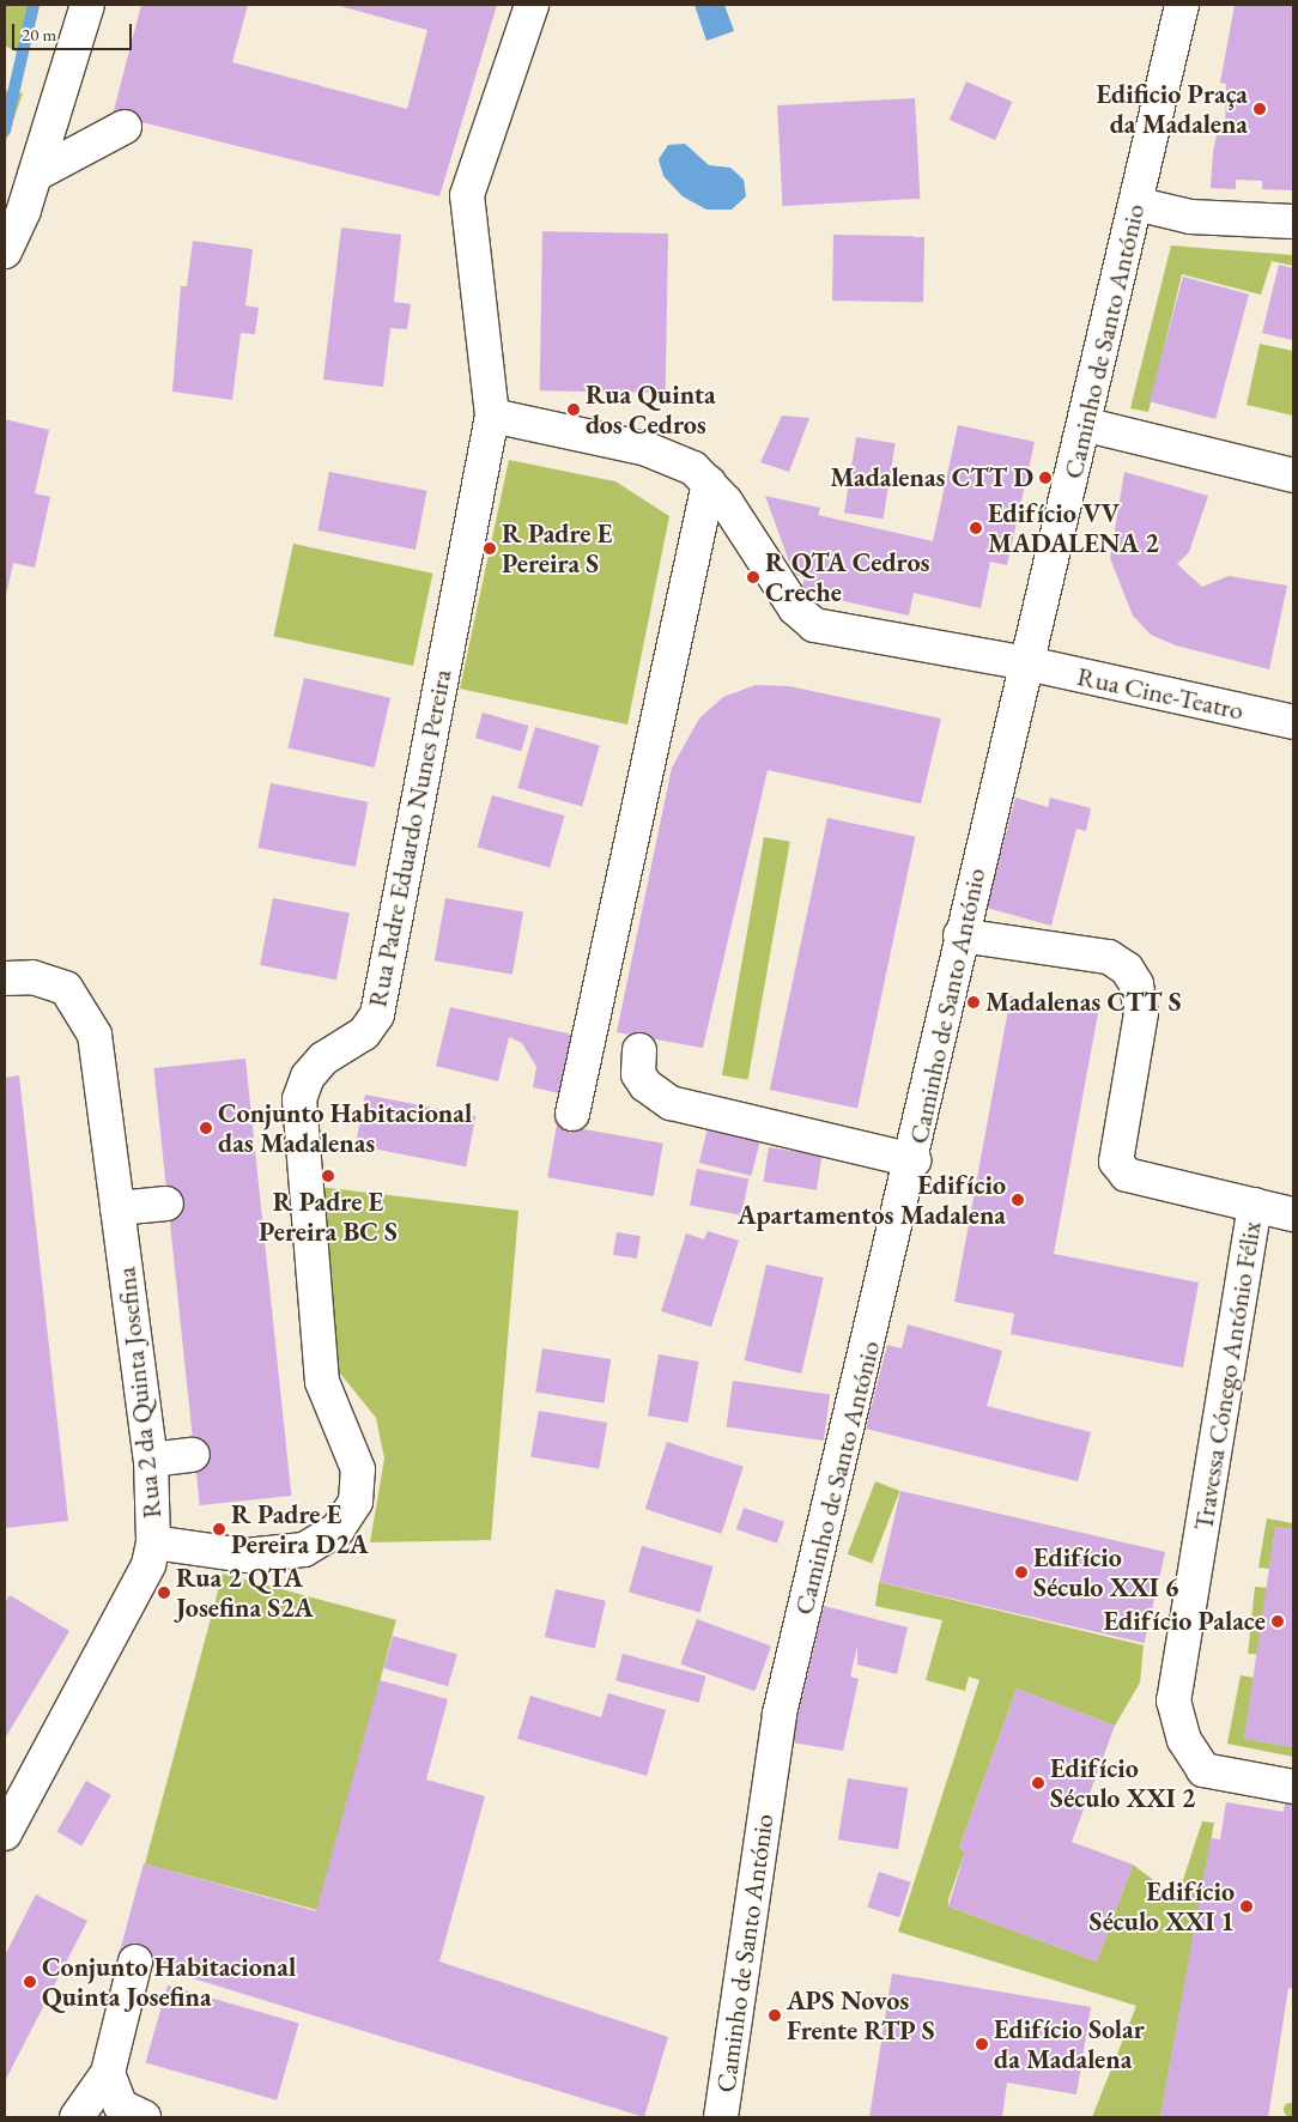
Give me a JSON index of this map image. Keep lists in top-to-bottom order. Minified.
{"streets":{"street":["Caminho de Santo António","Rua Cine-Teatro","Rua Padre Eduardo Nunes Pereira","Travessa Cónego António Félix","Rua 2 da Quinta Josefina"]},"crossings":[["Caminho de Santo António","Rua Cine-Teatro"],["Rua Padre Eduardo Nunes Pereira","Rua 2 da Quinta Josefina"]],"places":["Edificio Praça da Madalena","Rua Quinta dos Cedros","Madalenas CTT D","Edifício VV MADALENA 2","R Padre E Pereira S","R QTA Cedros Creche","Madalenas CTT S","Conjunto Habitacional das Madalenas","R Padre E Pereira BC S","Edifício Apartamentos Madalena","R Padre E Pereira D2A","Edifício Século XXI 6","Rua 2 QTA Josefina S2A","Edifício Palace","Edifício Século XXI 2","Edifício Século XXI 1","Conjunto Habitacional Quinta Josefina","APS Novos Frente RTP S","Edifício Solar da Madalena"],"scale_bar":"20 m"}
